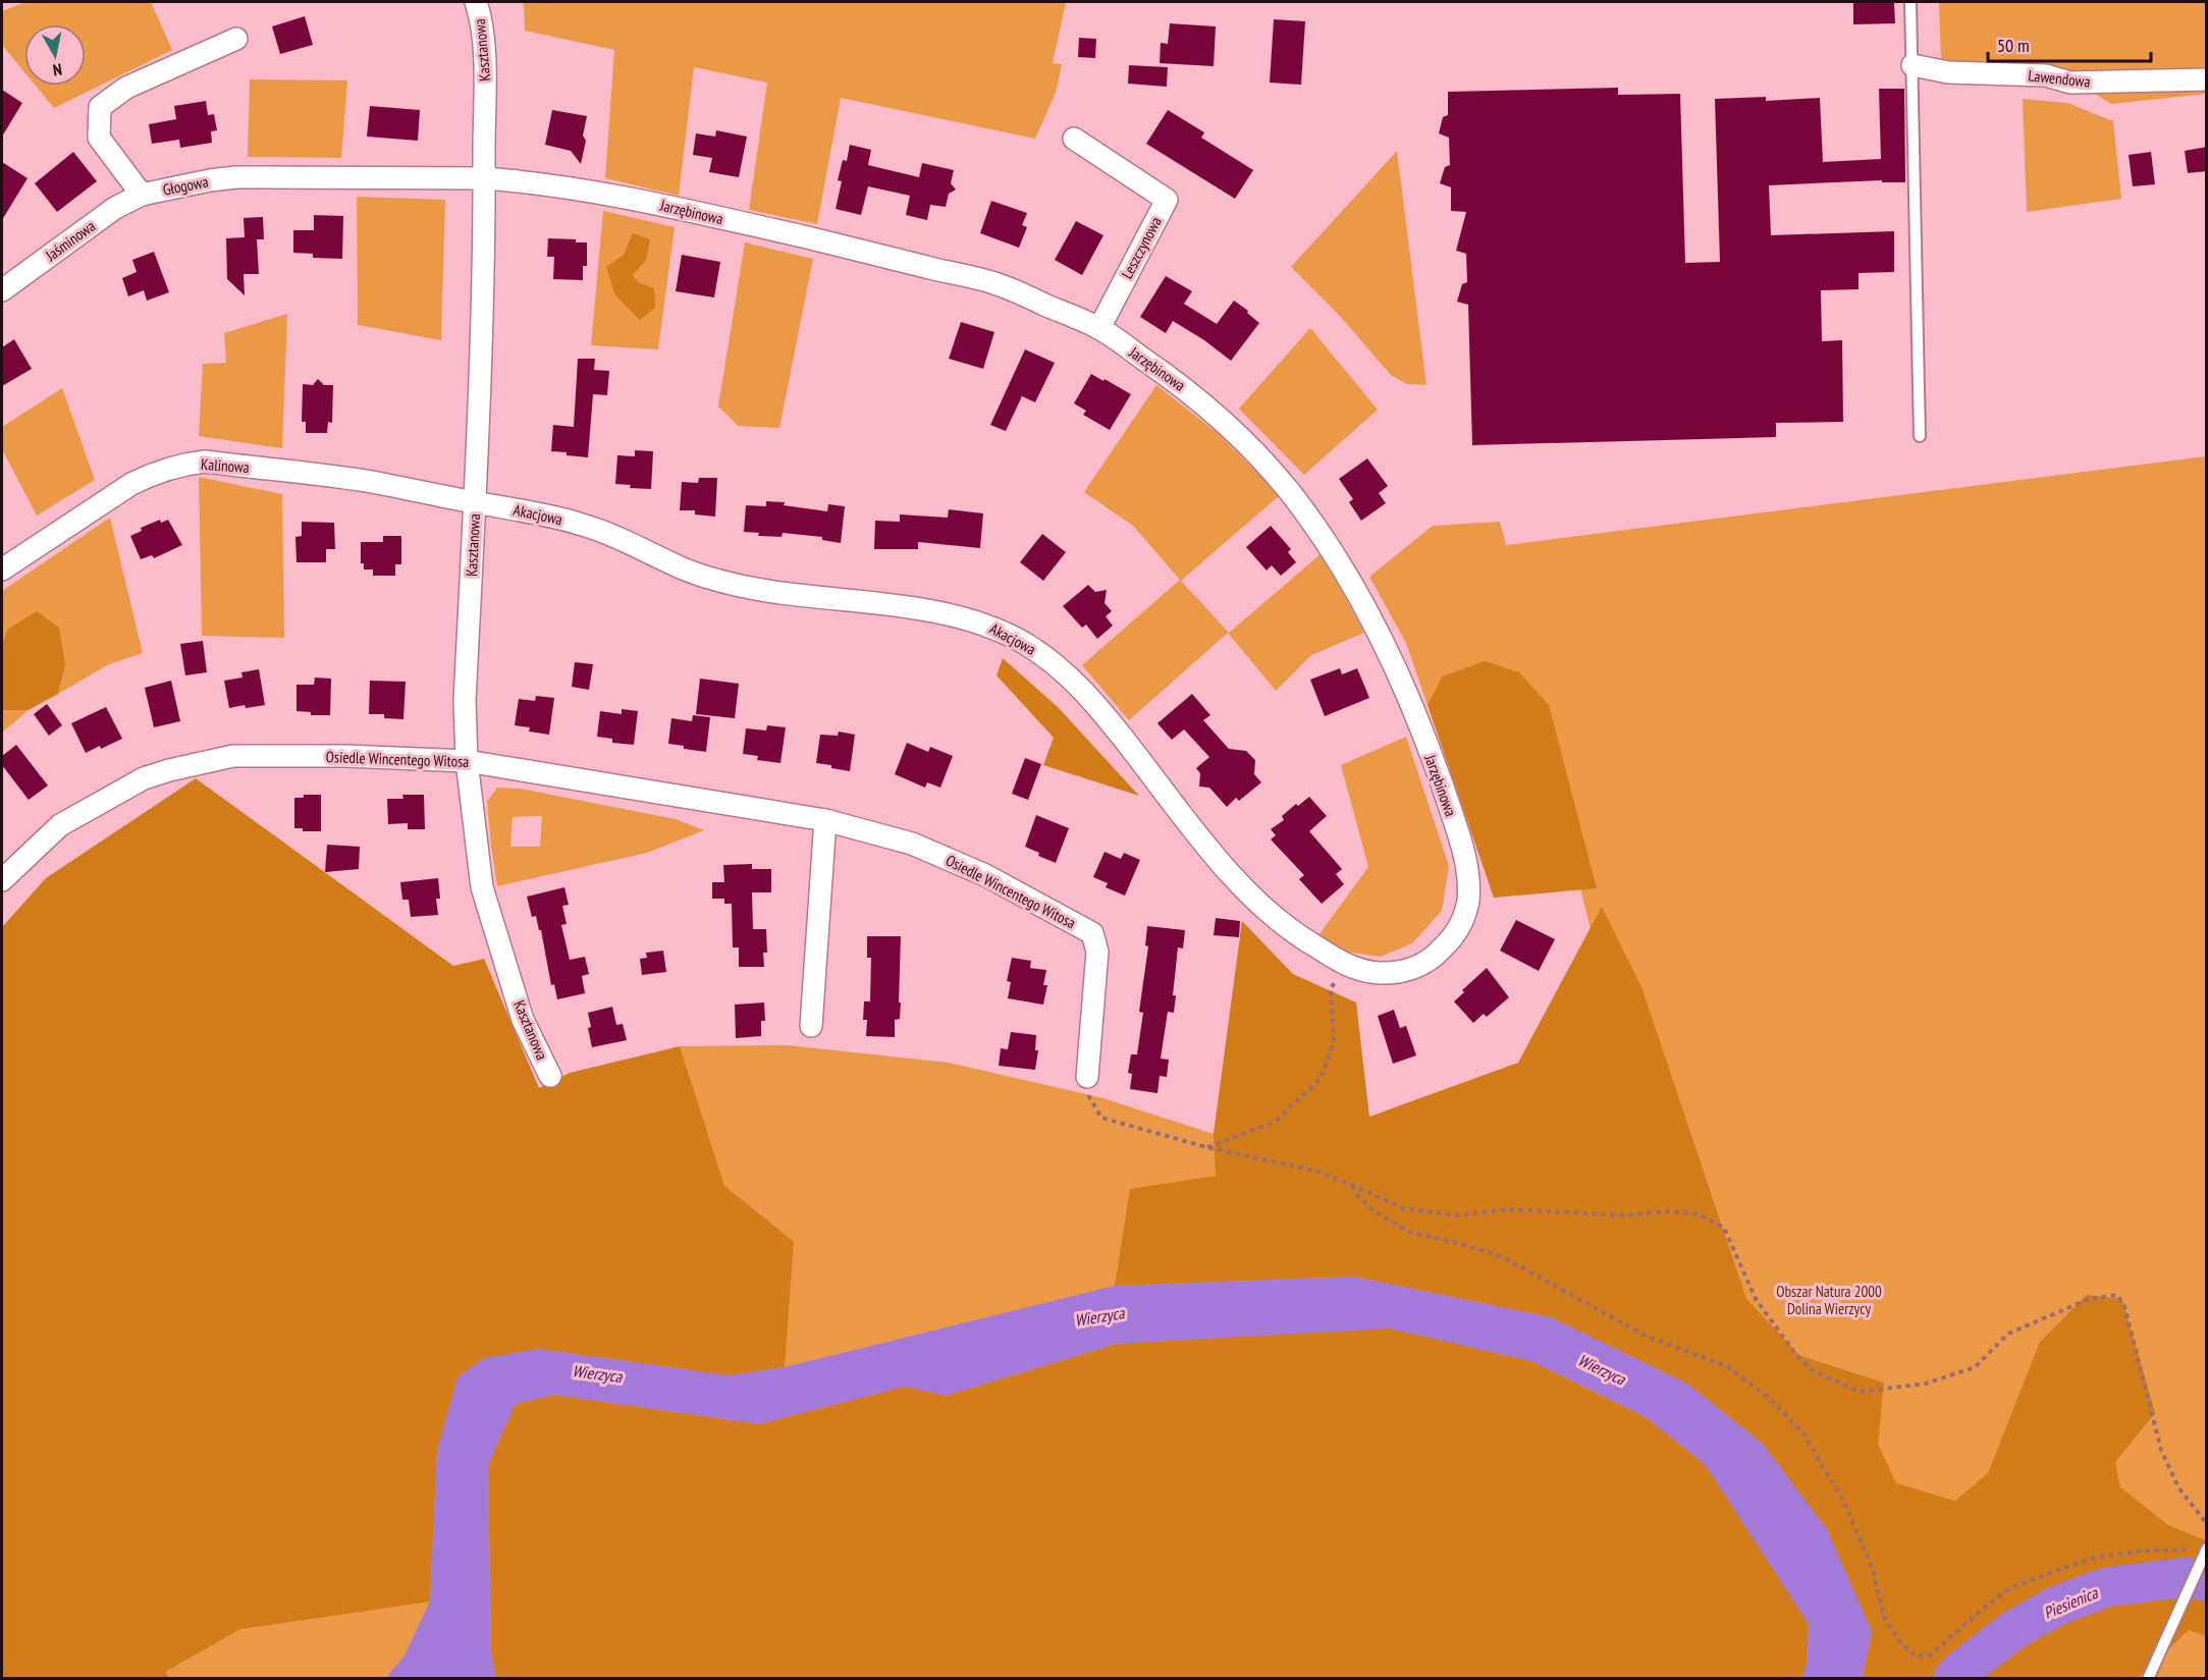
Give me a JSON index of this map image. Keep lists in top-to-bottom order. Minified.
{"streets":{"street":["Kasztanowa","Lawendowa","Głogowa","Jarzębinowa","Jaśminowa","Leszczynowa","Kalinowa","Akacjowa","Osiedle Wincentego Witosa"]},"crossings":[["Kasztanowa","Głogowa"],["Kasztanowa","Jarzębinowa"],["Kasztanowa","Kalinowa"],["Kasztanowa","Akacjowa"],["Kasztanowa","Osiedle Wincentego Witosa"],["Głogowa","Jarzębinowa"],["Głogowa","Jaśminowa"],["Jarzębinowa","Leszczynowa"],["Jarzębinowa","Akacjowa"],["Kalinowa","Akacjowa"]],"water":["Wierzyca","Piesienica"],"parks":["Obszar Natura 2000 Dolina Wierzycy"],"scale_bar":"50 m","north":"bottom"}
